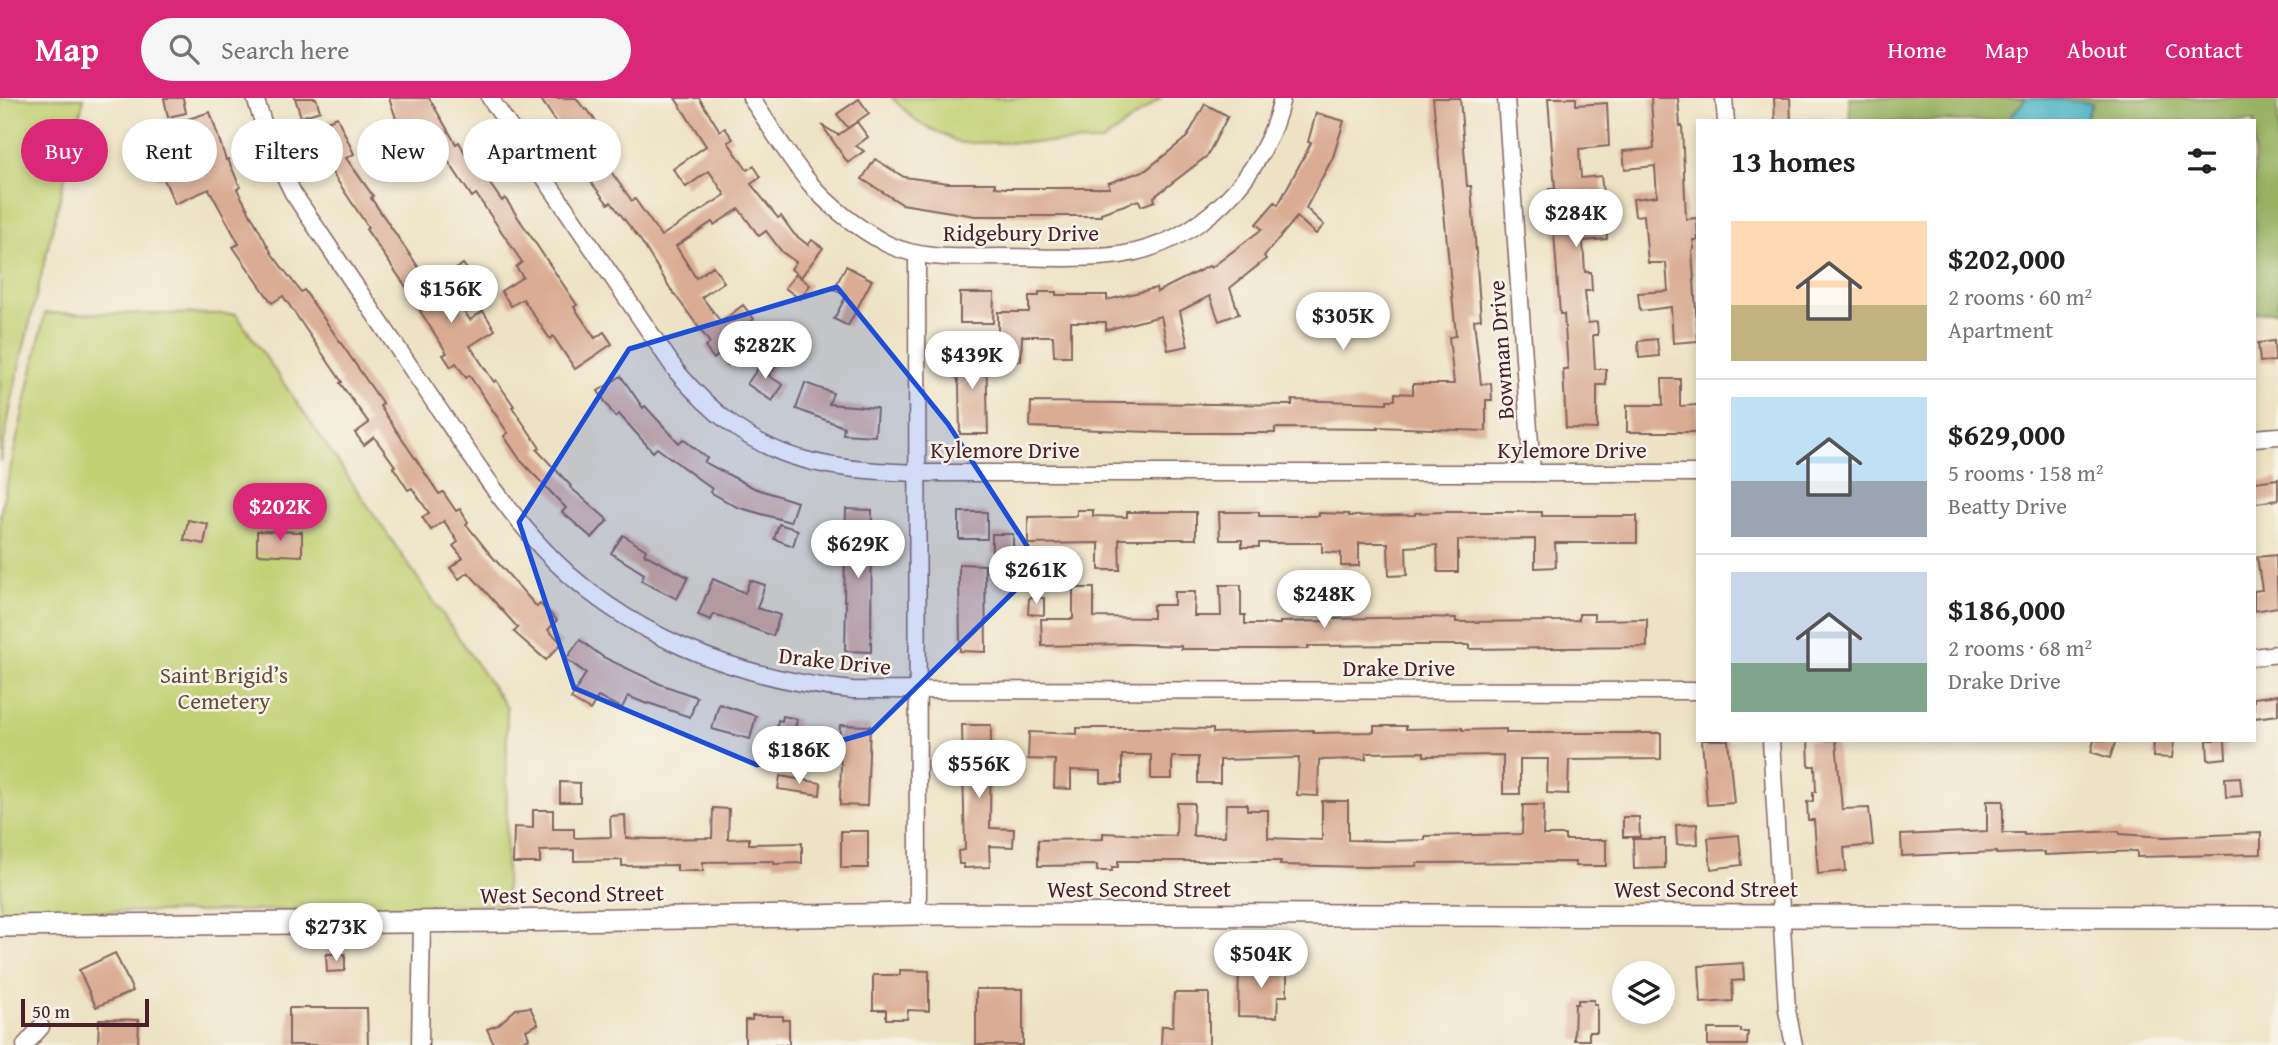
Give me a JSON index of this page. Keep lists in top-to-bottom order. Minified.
{"streets":{"main road":["West Second Street"],"street":["Ridgebury Drive","Bowman Drive","Kylemore Drive","Drake Drive"]},"crossings":[["Bowman Drive","Kylemore Drive"]],"parks":["Saint Brigid’s Cemetery"],"scale_bar":"50 m","page":{"header":"Map","search":"Search here","nav":["Home","Map","About","Contact"],"chip":["Buy","Rent","Filters","New","Apartment"],"heading":"13 homes","price":["$284K","$156K","$305K","$282K","$439K","$202K","$629K","$261K","$248K","$186K","$556K","$273K","$504K"],"list":[{"name":"$202,000","note":"2 rooms · 60 m² · Apartment"},{"name":"$629,000","note":"5 rooms · 158 m² · Beatty Drive"},{"name":"$186,000","note":"2 rooms · 68 m² · Drake Drive"}],"scale":"50 m"}}
